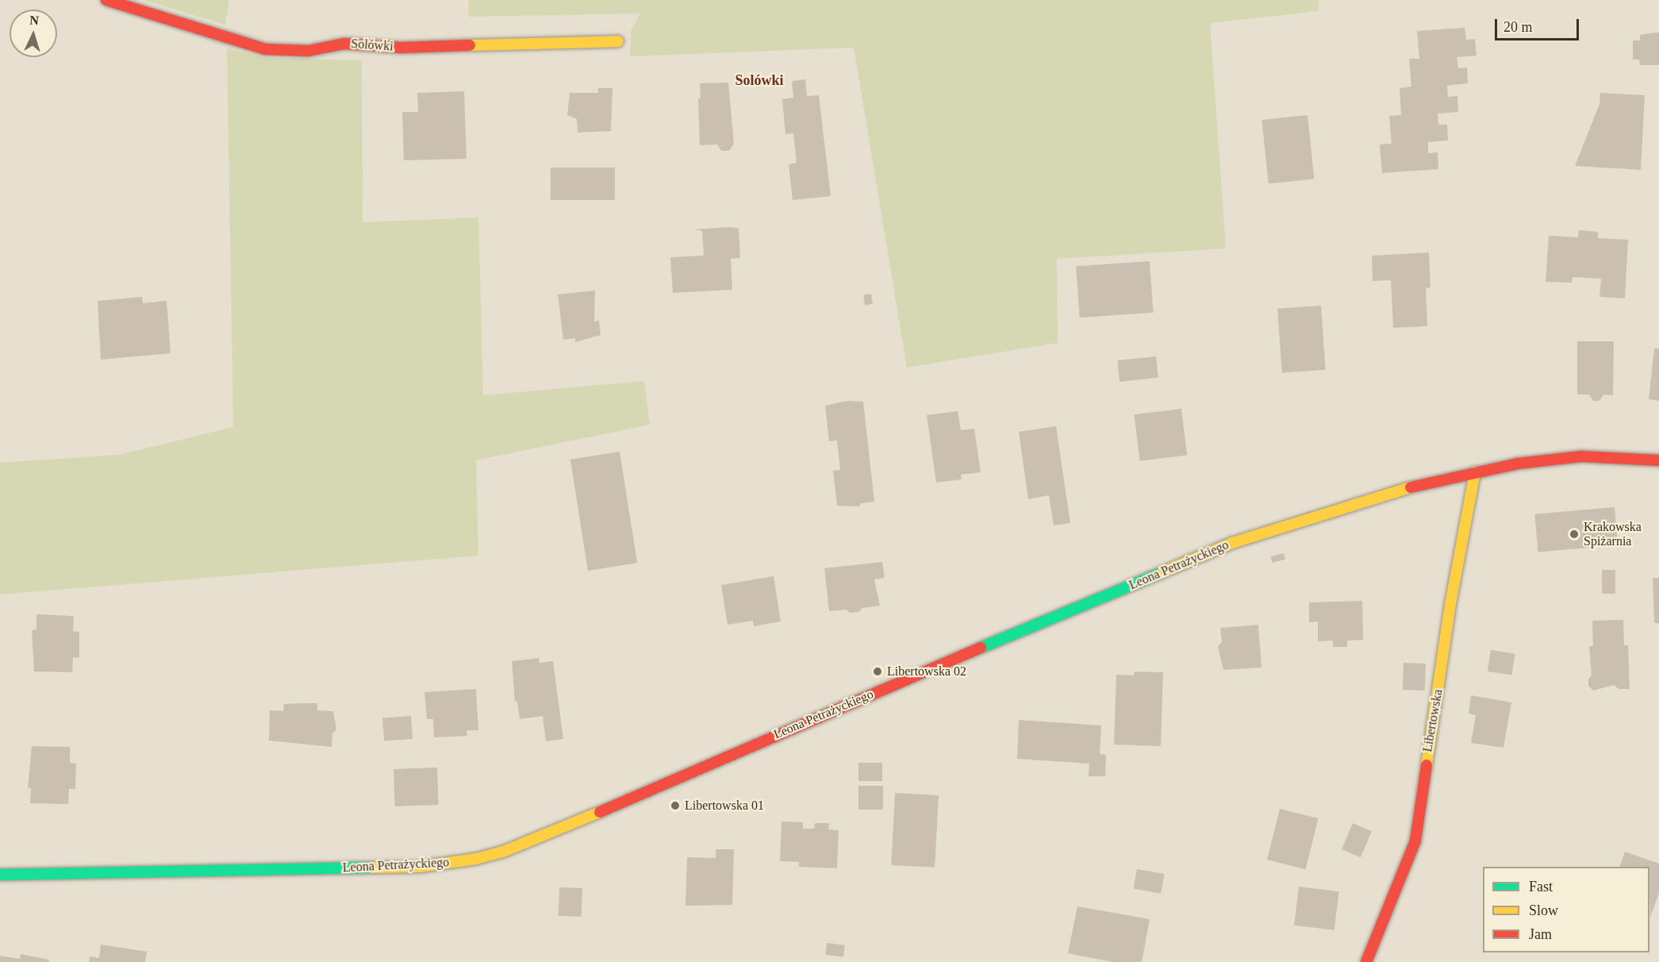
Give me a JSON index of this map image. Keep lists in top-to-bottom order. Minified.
{"streets":{"street":["Solówki","Leona Petrażyckiego","Libertowska"]},"crossings":[["Leona Petrażyckiego","Libertowska"]],"districts":["Solówki"],"places":["Krakowska Spiżarnia","Libertowska 02","Libertowska 01"],"legend":["Fast","Slow","Jam"],"scale_bar":"20 m","north":"top"}
